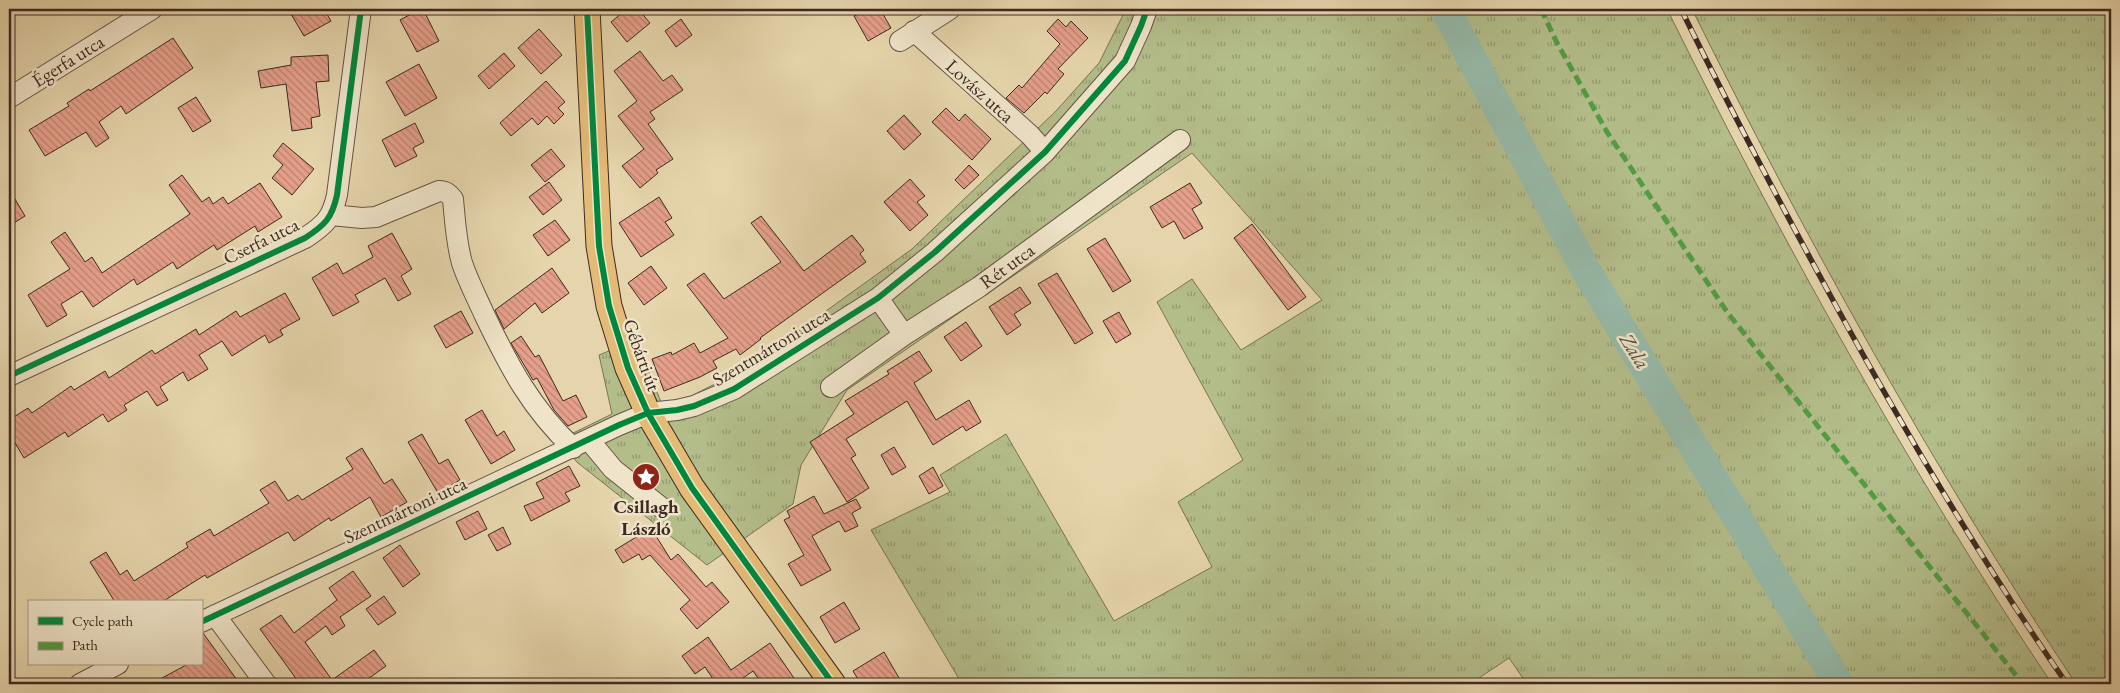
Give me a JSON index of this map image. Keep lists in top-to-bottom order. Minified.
{"streets":{"main road":["Gébárti út"],"street":["Égerfa utca","Lovász utca","Cserfa utca","Rét utca","Szentmártoni utca"]},"crossings":[["Lovász utca","Szentmártoni utca"],["Szentmártoni utca","Gébárti út"]],"water":["Zala"],"places":{"place":["Csillagh László"]},"legend":["Cycle path","Path"]}
